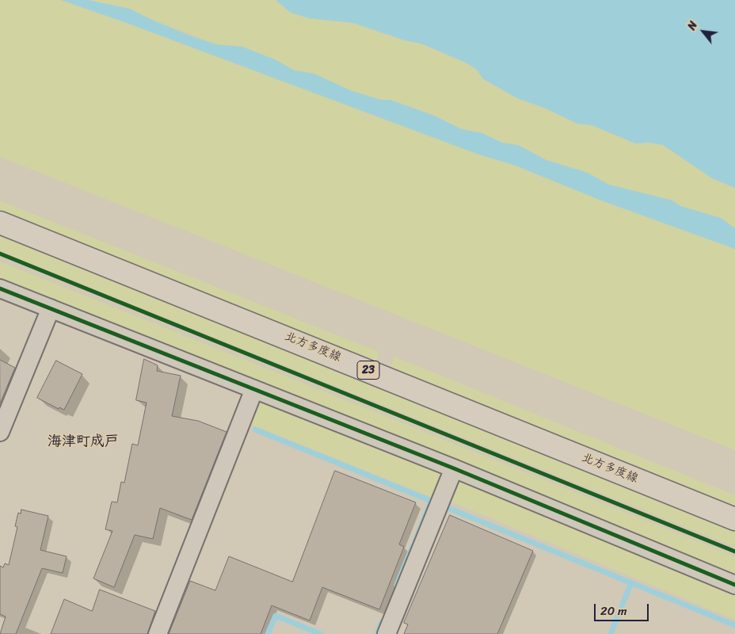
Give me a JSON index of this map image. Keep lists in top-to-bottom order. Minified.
{"streets":{"main road":["北方多度線","23"]},"districts":["海津町成戸"],"scale_bar":"20 m","north":"top left"}
